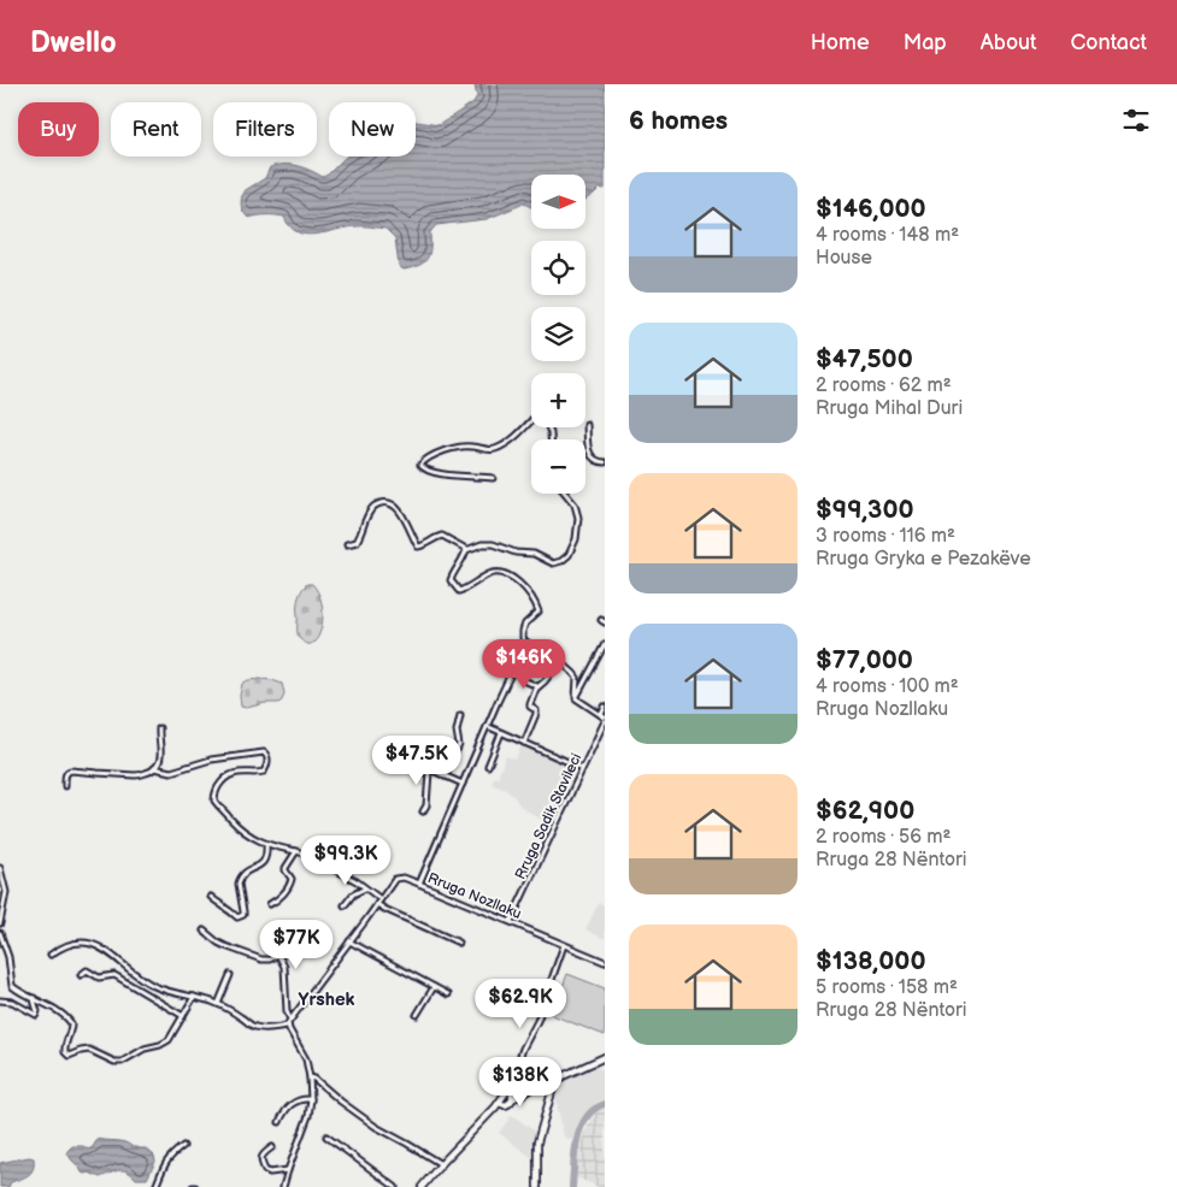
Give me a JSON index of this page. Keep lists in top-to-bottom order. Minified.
{"streets":{"street":["Rruga Sadik Stavileci","Rruga Nozllaku"]},"crossings":[["Rruga Sadik Stavileci","Rruga Nozllaku"]],"districts":["Yrshek"],"north":"right","page":{"header":"Dwello","nav":["Home","Map","About","Contact"],"heading":"6 homes","chip":["Buy","Rent","Filters","New"],"list":[{"name":"$146,000","note":"4 rooms · 148 m² · House"},{"name":"$47,500","note":"2 rooms · 62 m² · Rruga Mihal Duri"},{"name":"$99,300","note":"3 rooms · 116 m² · Rruga Gryka e Pezakëve"},{"name":"$77,000","note":"4 rooms · 100 m² · Rruga Nozllaku"},{"name":"$62,900","note":"2 rooms · 56 m² · Rruga 28 Nëntori"},{"name":"$138,000","note":"5 rooms · 158 m² · Rruga 28 Nëntori"}],"map_buttons":["+","−"],"price":["$146K","$47.5K","$99.3K","$77K","$62.9K","$138K"]}}
